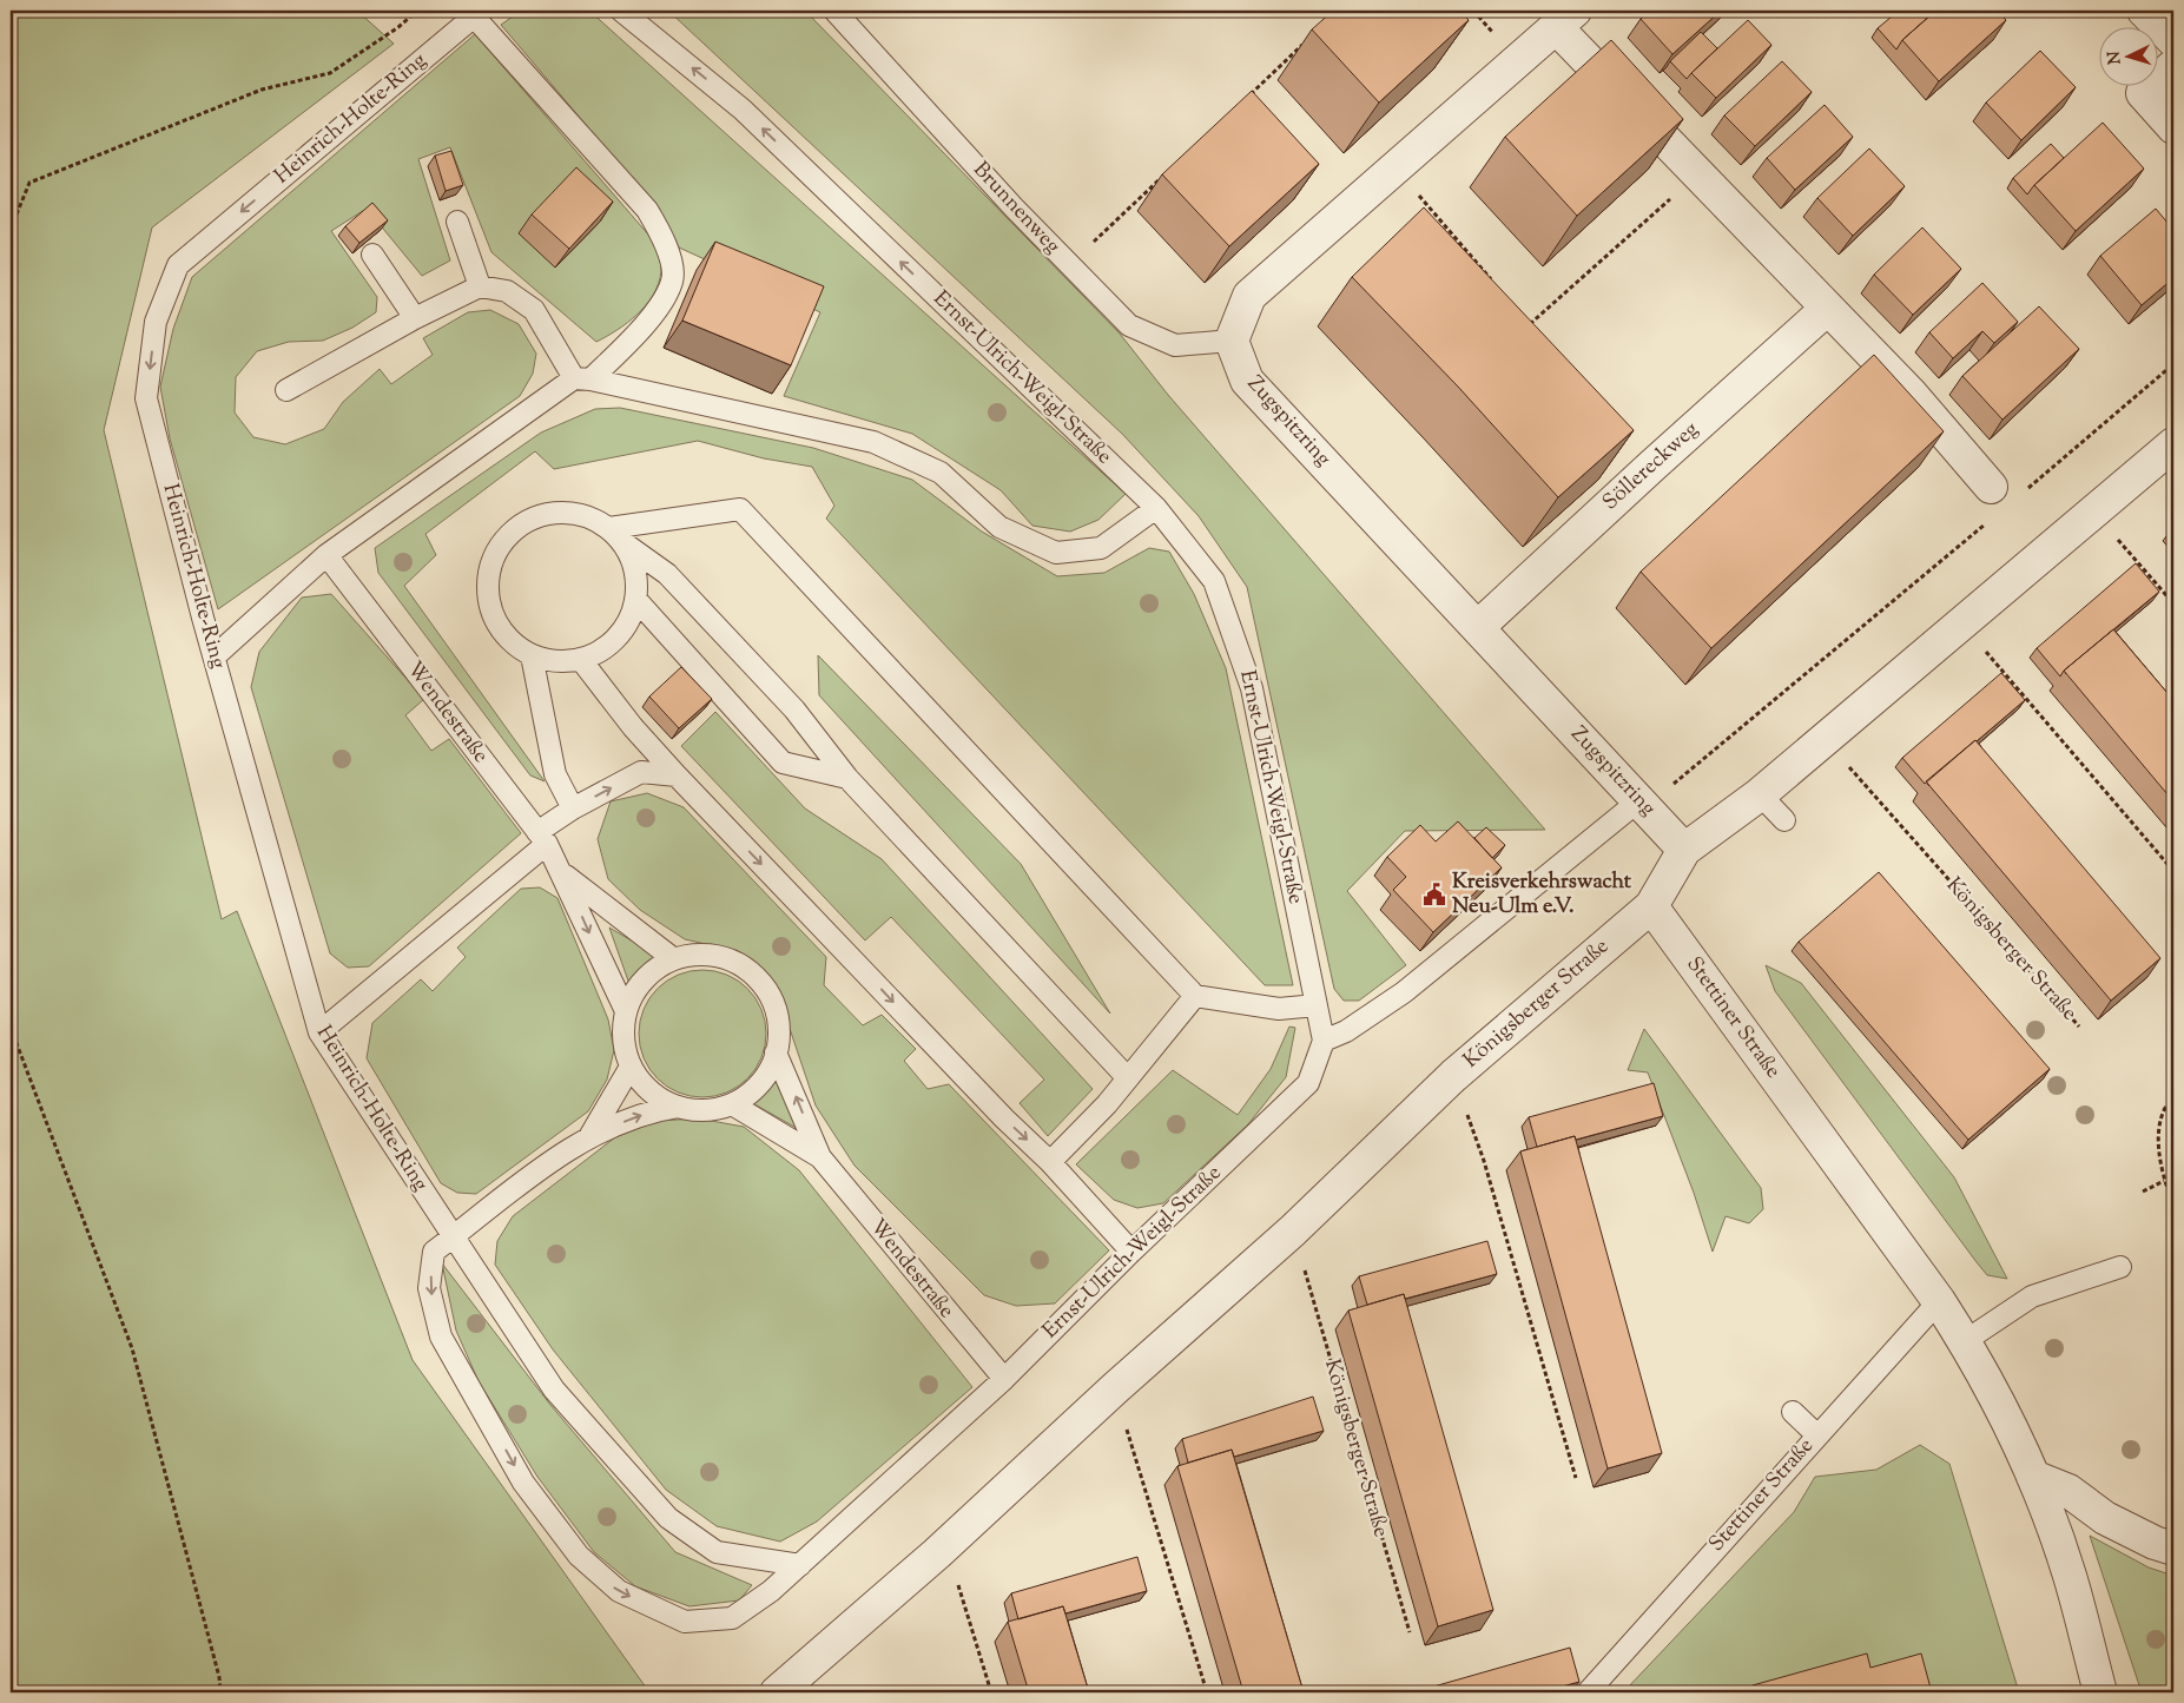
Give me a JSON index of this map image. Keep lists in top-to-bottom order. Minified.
{"streets":{"street":["Zugspitzring","Söllereckweg","Königsberger Straße","Stettiner Straße"],"lane":["Heinrich-Holte-Ring","Brunnenweg","Ernst-Ulrich-Weigl-Straße","Wendestraße"]},"crossings":[["Heinrich-Holte-Ring","Ernst-Ulrich-Weigl-Straße"],["Brunnenweg","Zugspitzring"],["Ernst-Ulrich-Weigl-Straße","Wendestraße"],["Zugspitzring","Söllereckweg"],["Zugspitzring","Königsberger Straße"],["Königsberger Straße","Stettiner Straße"]],"one_way":["Heinrich-Holte-Ring"],"places":{"public building":["Kreisverkehrswacht Neu-Ulm e.V."]},"north":"left"}
